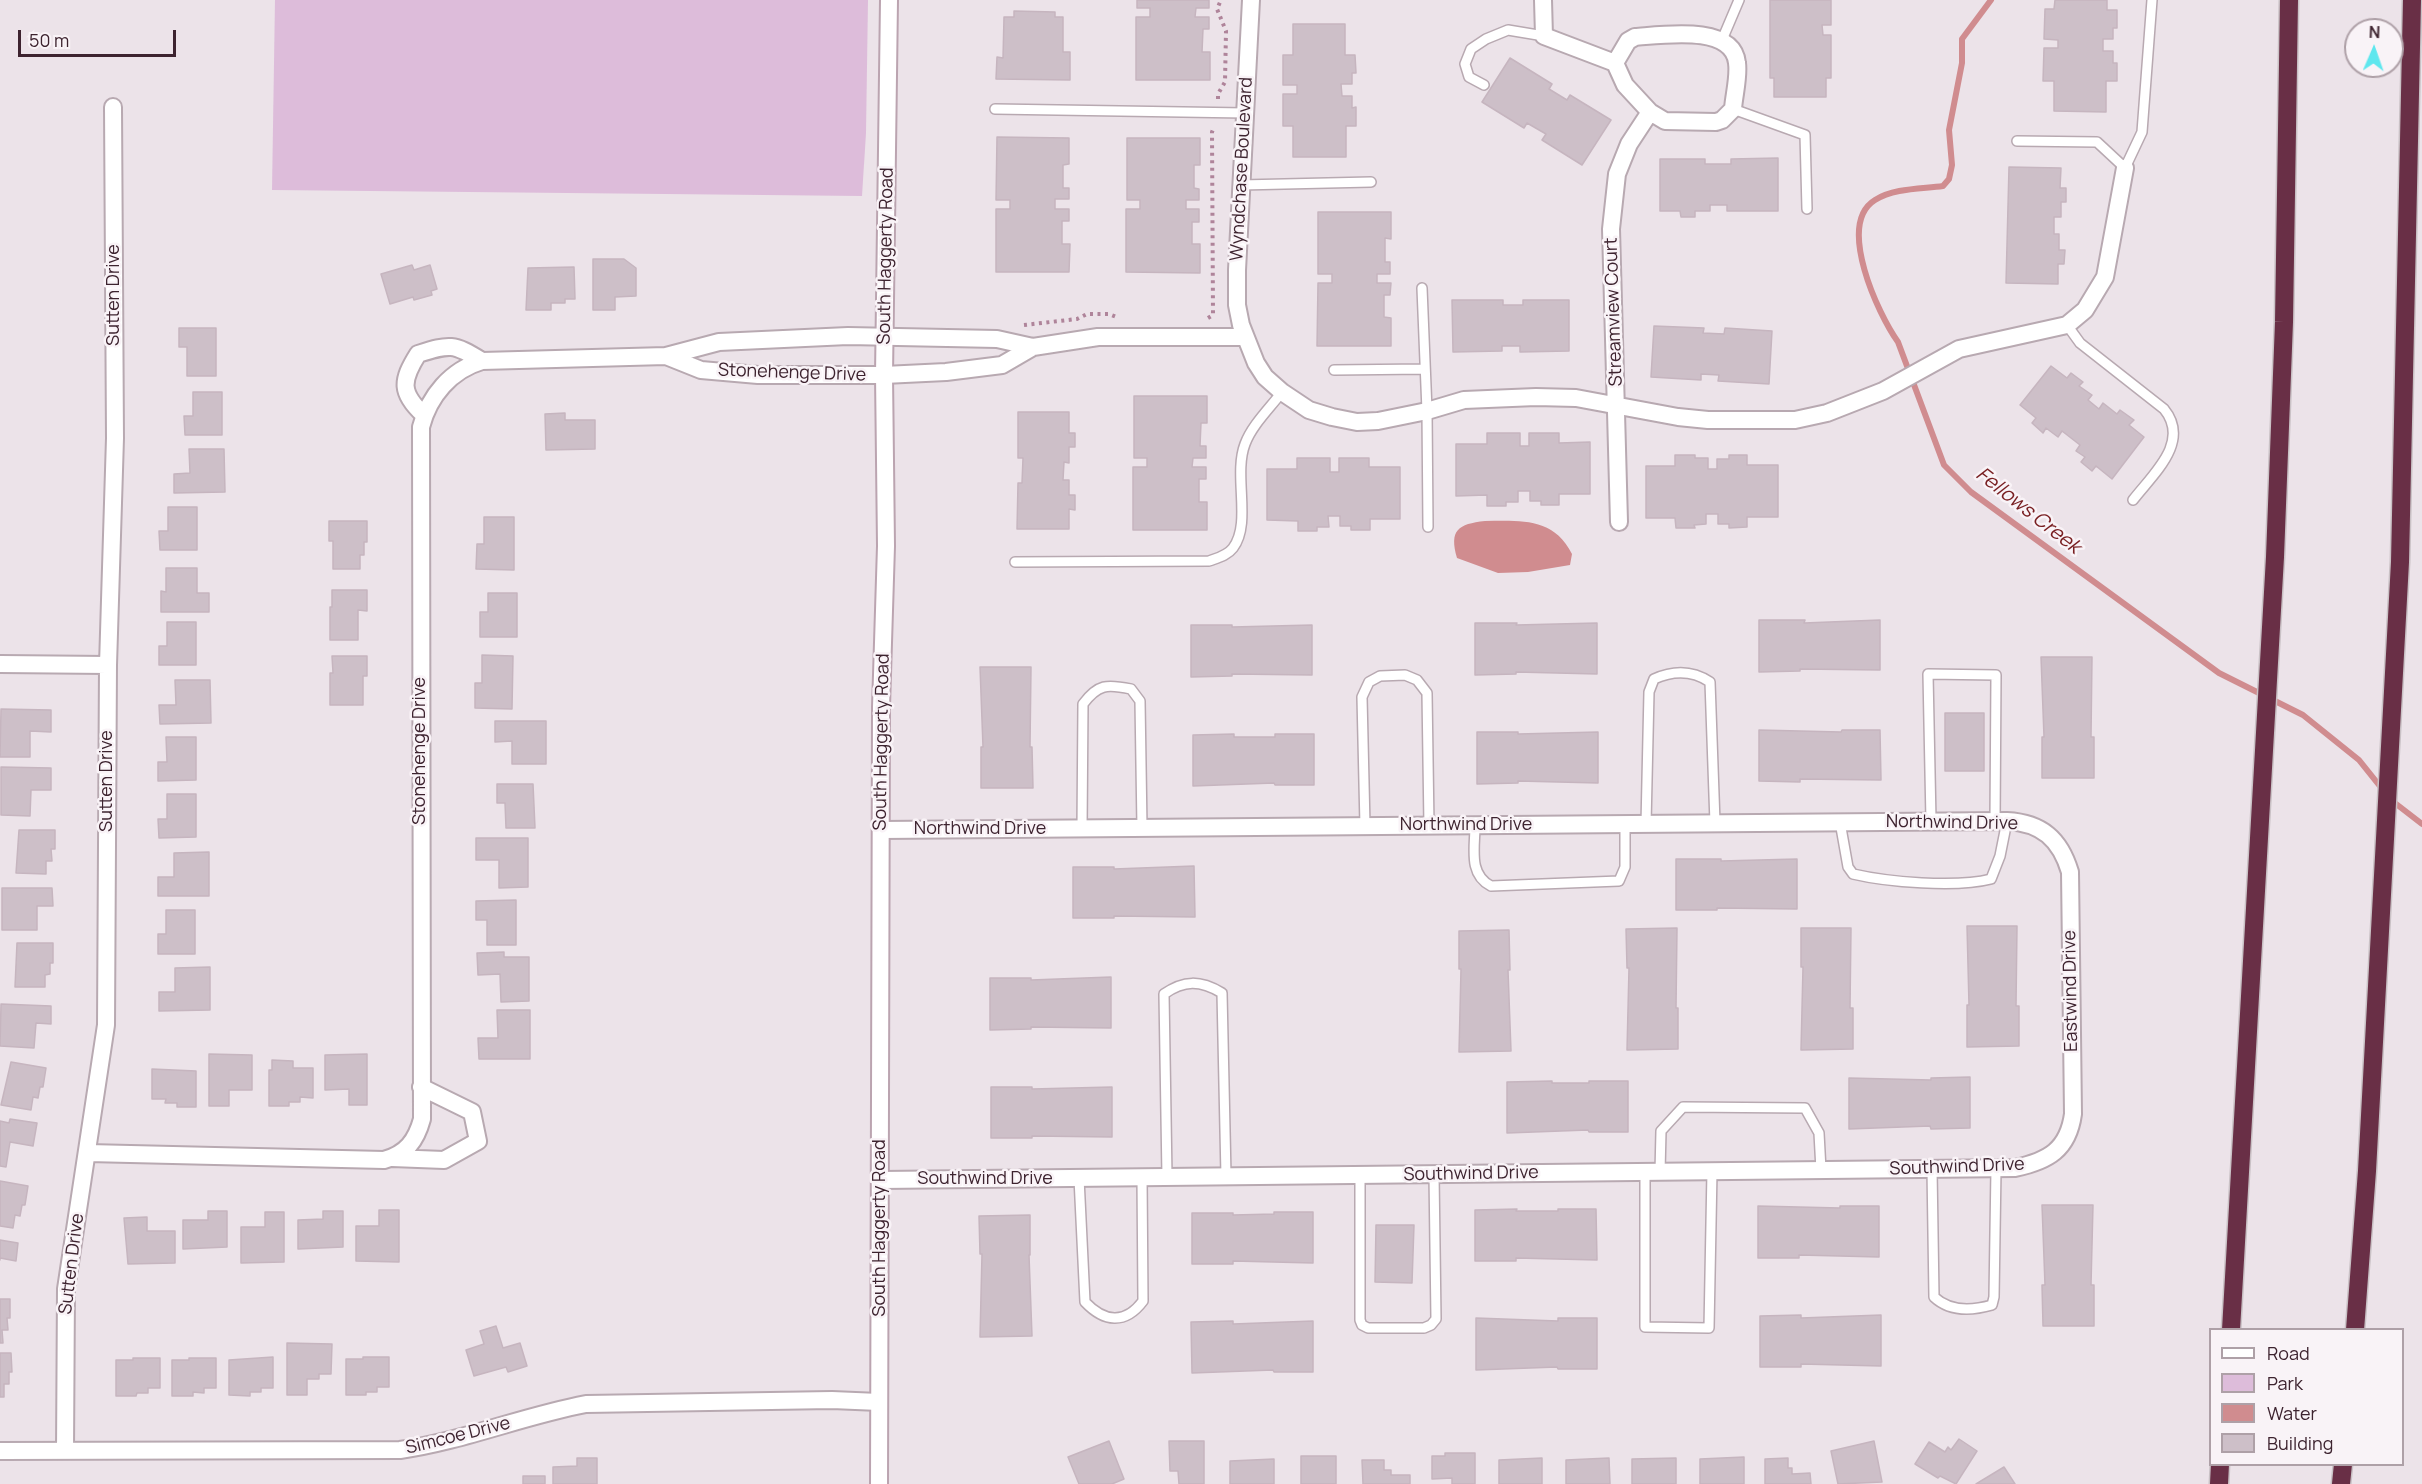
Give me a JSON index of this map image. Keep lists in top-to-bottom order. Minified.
{"streets":{"street":["Wyndchase Boulevard","South Haggerty Road","Sutten Drive","Streamview Court","Stonehenge Drive","Northwind Drive","Eastwind Drive","Southwind Drive","Simcoe Drive"]},"crossings":[["Wyndchase Boulevard","Streamview Court"],["South Haggerty Road","Stonehenge Drive"],["South Haggerty Road","Northwind Drive"],["South Haggerty Road","Southwind Drive"],["South Haggerty Road","Simcoe Drive"],["Sutten Drive","Simcoe Drive"],["Northwind Drive","Eastwind Drive"],["Eastwind Drive","Southwind Drive"]],"water":["Fellows Creek"],"legend":["Road","Park","Water","Building"],"scale_bar":"50 m","north":"top"}
